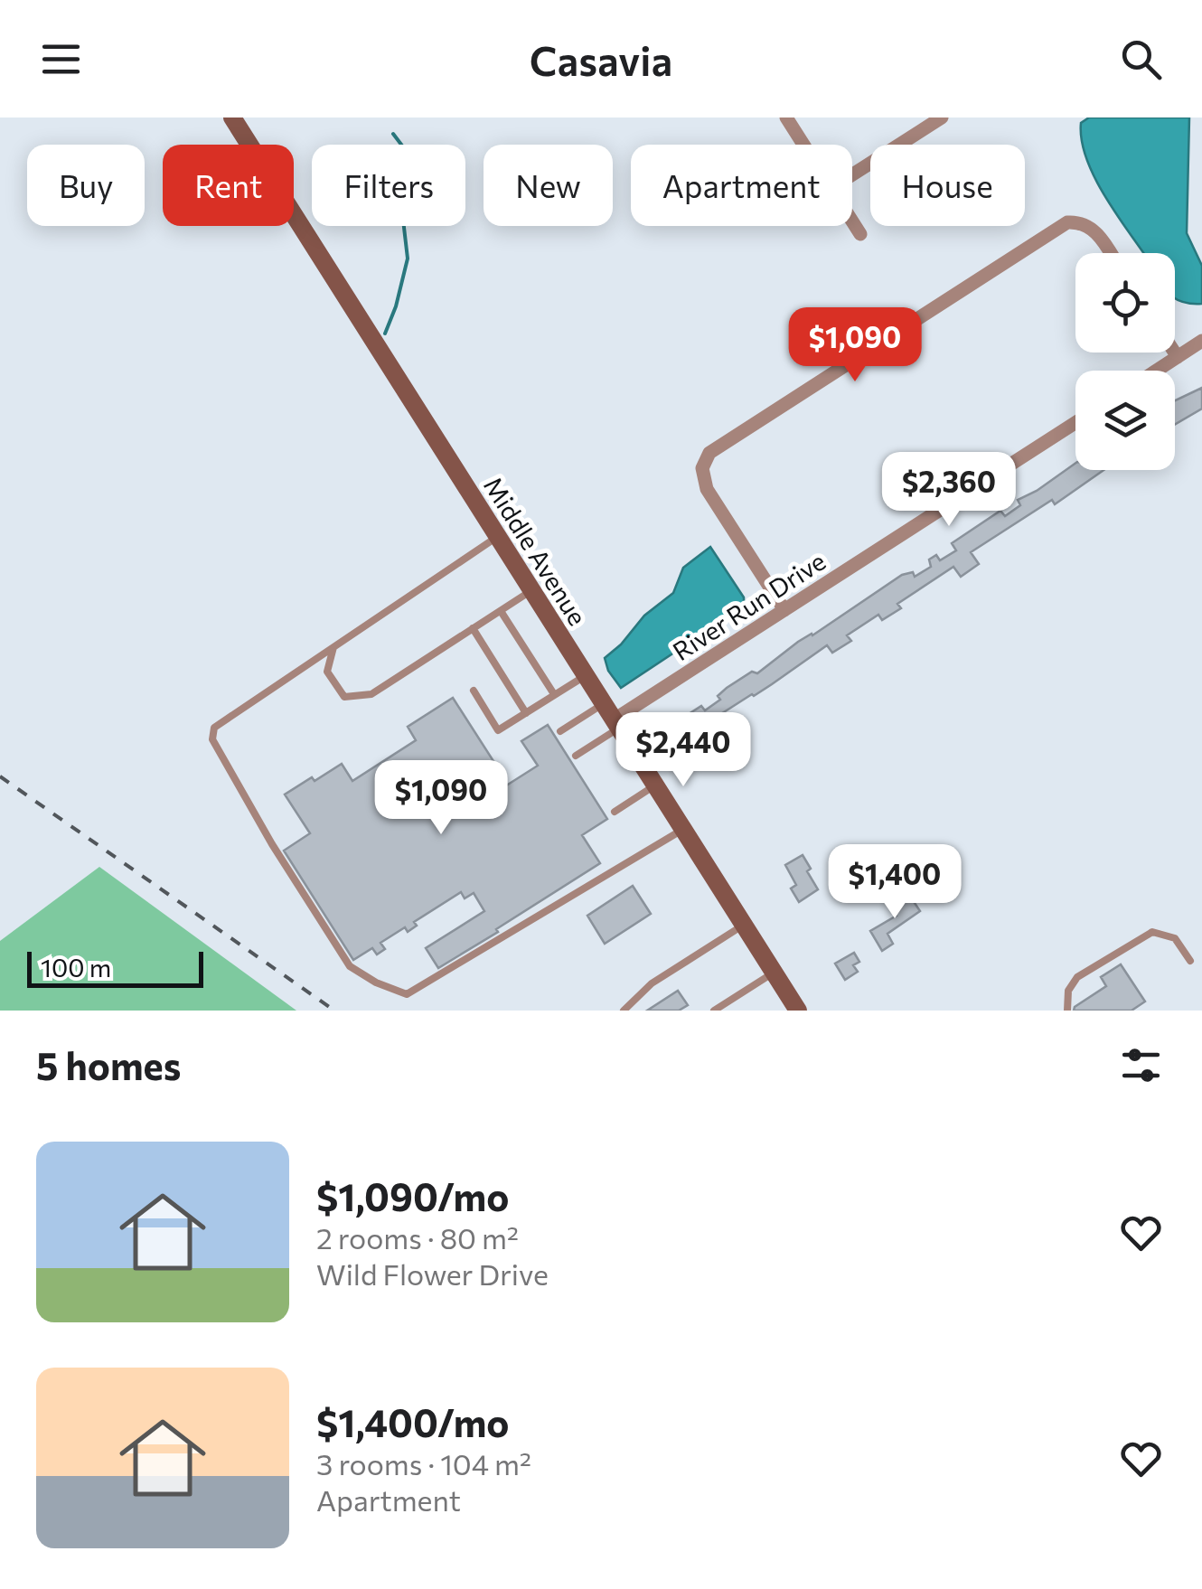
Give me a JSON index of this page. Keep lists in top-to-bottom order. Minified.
{"streets":{"street":["Middle Avenue","River Run Drive"]},"crossings":[["Middle Avenue","River Run Drive"]],"scale_bar":"100 m","page":{"header":"Casavia","chip":["Buy","Rent","Filters","New","Apartment","House"],"price":["$1,090","$2,360","$2,440","$1,090","$1,400"],"scale":"100 m","heading":"5 homes","list":[{"name":"$1,090/mo","note":"2 rooms · 80 m² · Wild Flower Drive"},{"name":"$1,400/mo","note":"3 rooms · 104 m² · Apartment"}]}}
